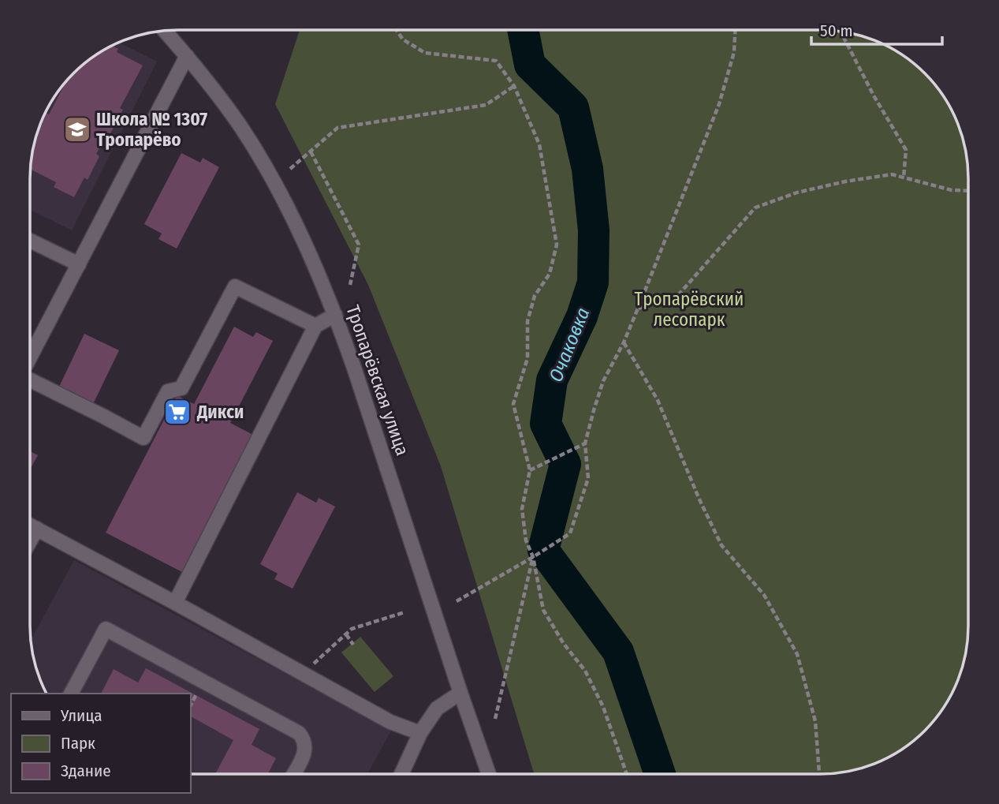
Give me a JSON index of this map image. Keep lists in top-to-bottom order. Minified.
{"streets":{"street":["Тропарёвская улица"]},"water":["Очаковка"],"parks":["Тропарёвский лесопарк"],"places":{"school or university":["Школа № 1307 Тропарёво"],"supermarket":["Дикси"]},"legend":["Улица","Парк","Здание"],"scale_bar":"50 m"}
